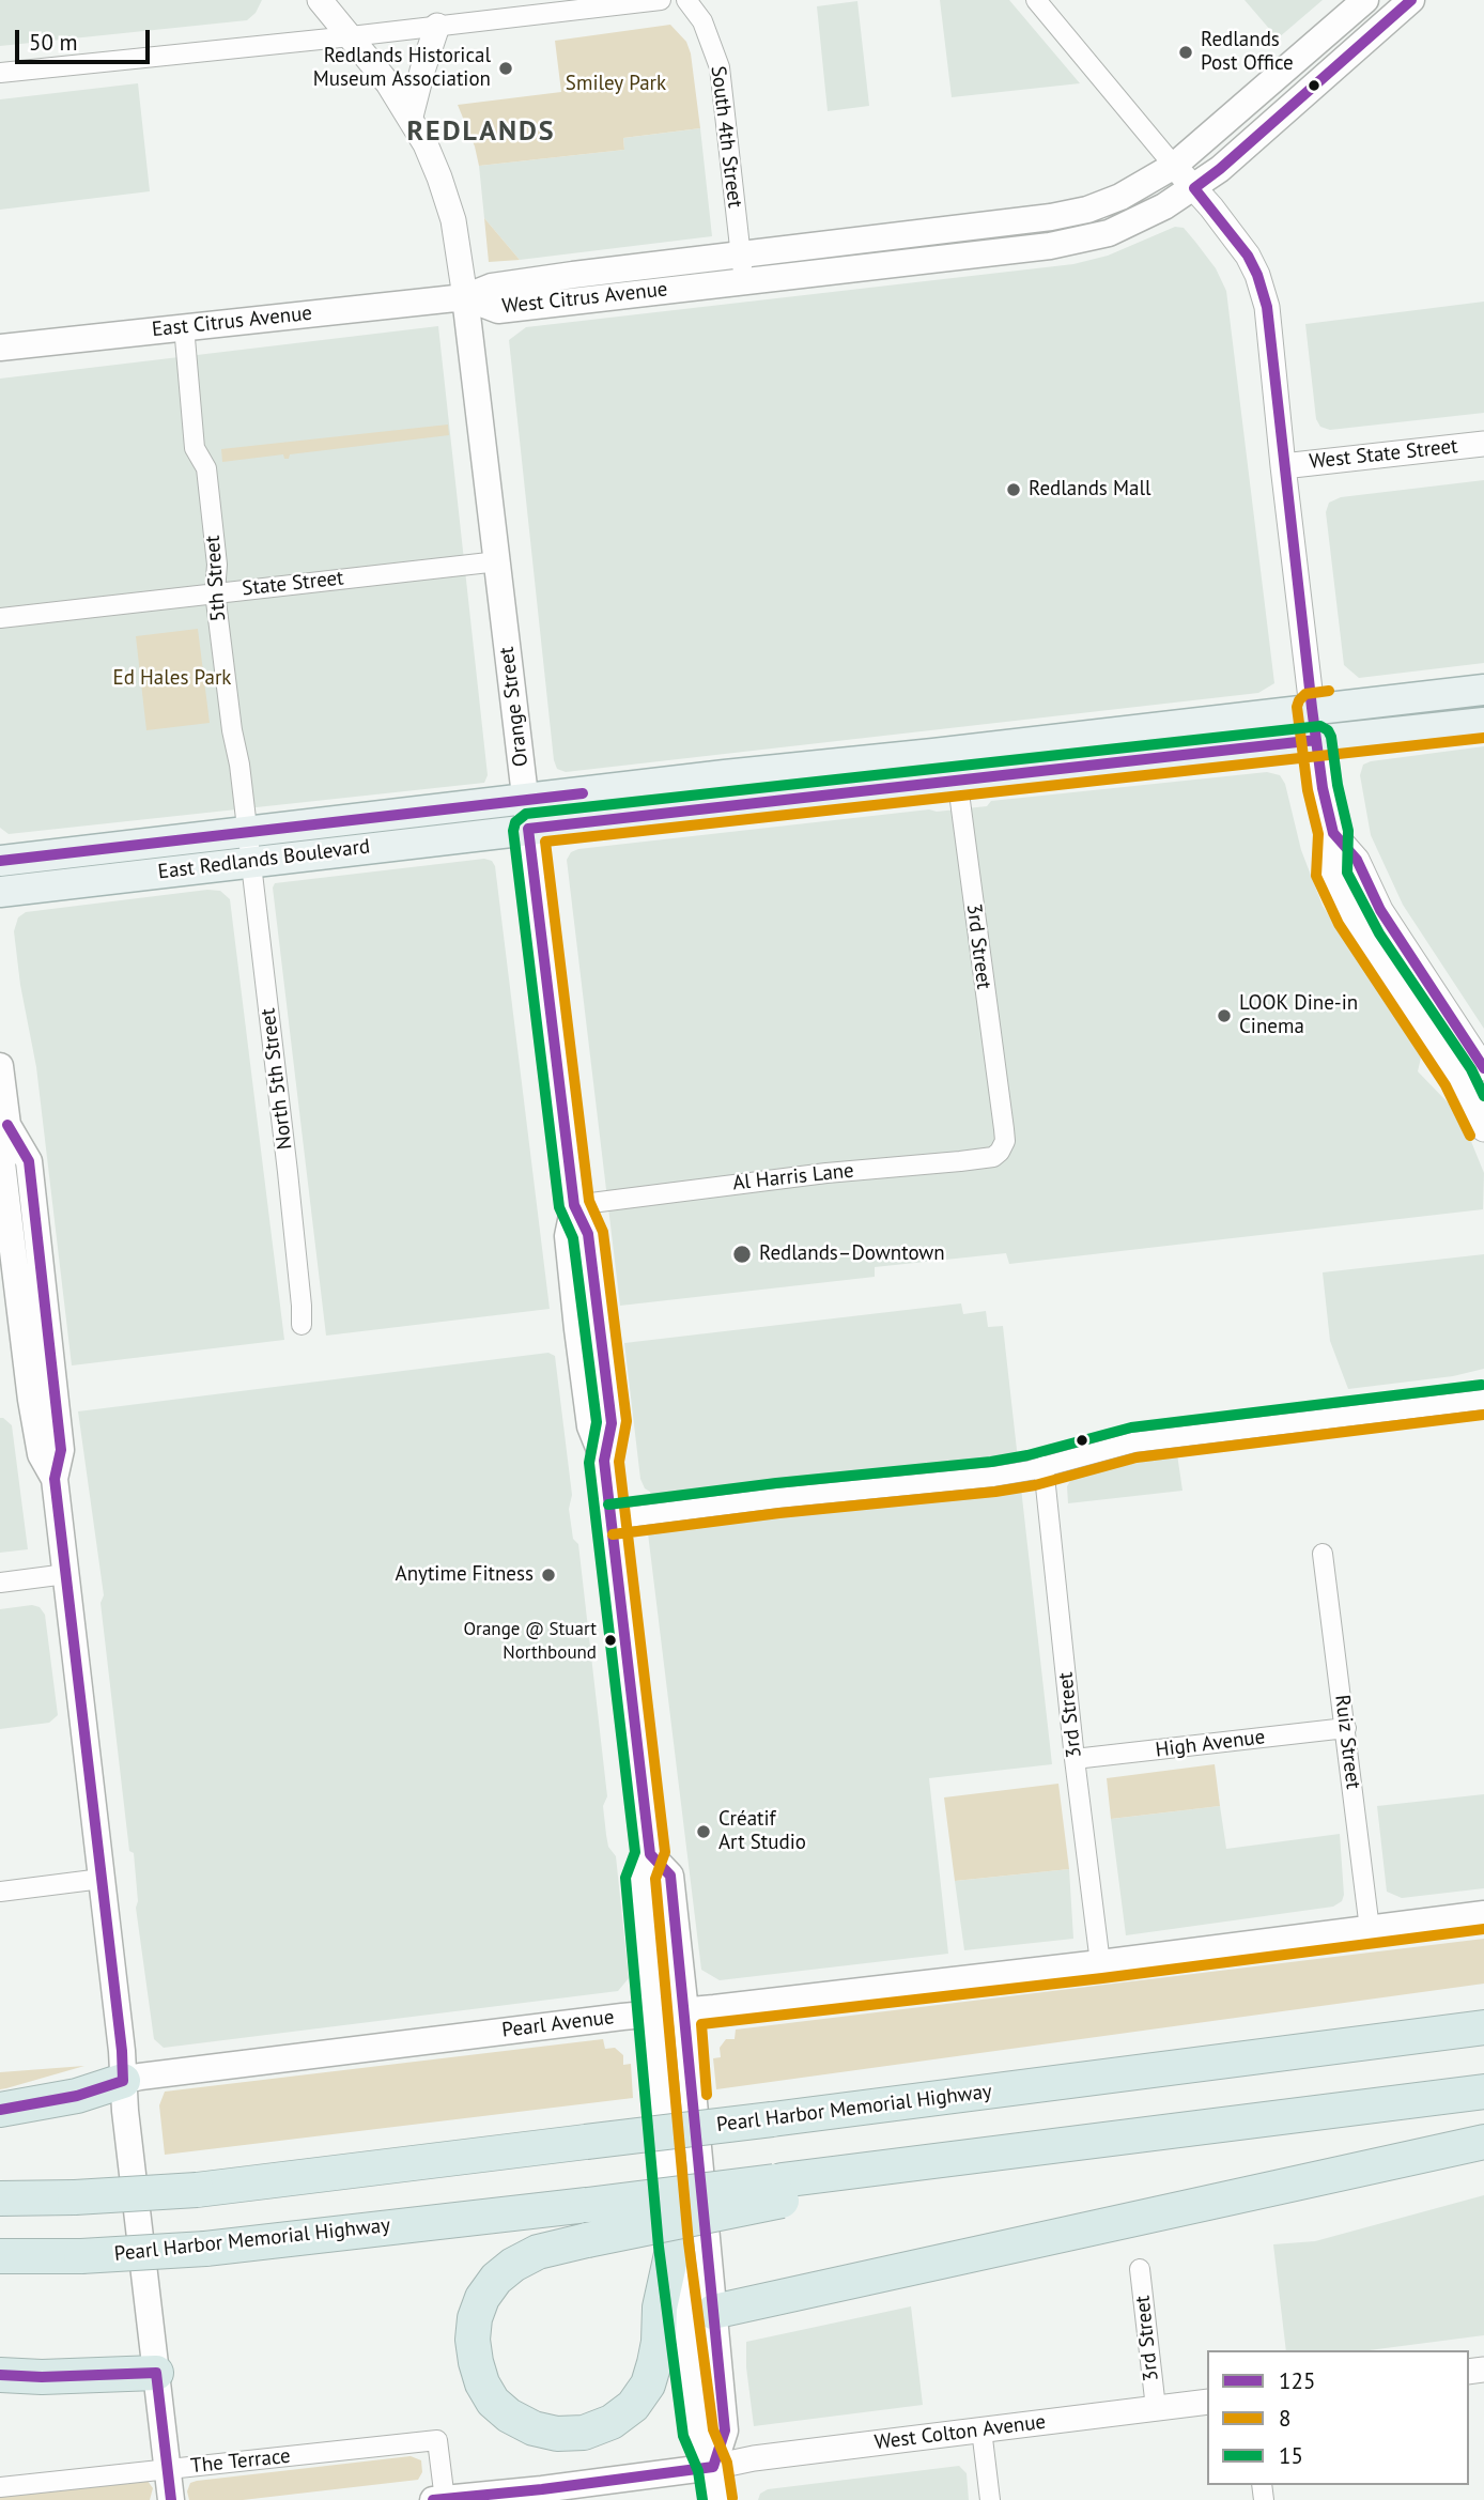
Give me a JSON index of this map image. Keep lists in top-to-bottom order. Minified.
{"streets":{"highway":["Pearl Harbor Memorial Highway"],"main road":["West Citrus Avenue","East Citrus Avenue","Orange Street","East Redlands Boulevard","Pearl Avenue"],"street":["South 4th Street","West State Street","5th Street","State Street","3rd Street","North 5th Street","Al Harris Lane","Ruiz Street","High Avenue","West Colton Avenue","The Terrace"]},"crossings":[["South 4th Street","West Citrus Avenue"],["West Citrus Avenue","East Citrus Avenue"],["West Citrus Avenue","Orange Street"],["East Citrus Avenue","5th Street"],["East Citrus Avenue","Orange Street"],["5th Street","State Street"],["5th Street","East Redlands Boulevard"],["5th Street","North 5th Street"],["State Street","Orange Street"],["Orange Street","East Redlands Boulevard"],["Orange Street","Al Harris Lane"],["Orange Street","Pearl Avenue"],["Orange Street","West Colton Avenue"],["East Redlands Boulevard","3rd Street"],["East Redlands Boulevard","North 5th Street"],["3rd Street","Al Harris Lane"],["3rd Street","High Avenue"],["3rd Street","Pearl Avenue"],["3rd Street","West Colton Avenue"],["Ruiz Street","High Avenue"],["Ruiz Street","Pearl Avenue"]],"districts":["REDLANDS"],"parks":["Smiley Park","Ed Hales Park"],"places":["Redlands Post Office","Redlands Historical Museum Association","Redlands Mall","LOOK Dine-in Cinema","Redlands–Downtown","Anytime Fitness","Orange @ Stuart Northbound","Créatif Art Studio"],"lines":["transit line 125","transit line 8","transit line 15"],"legend":["125","8","15"],"scale_bar":"50 m"}
